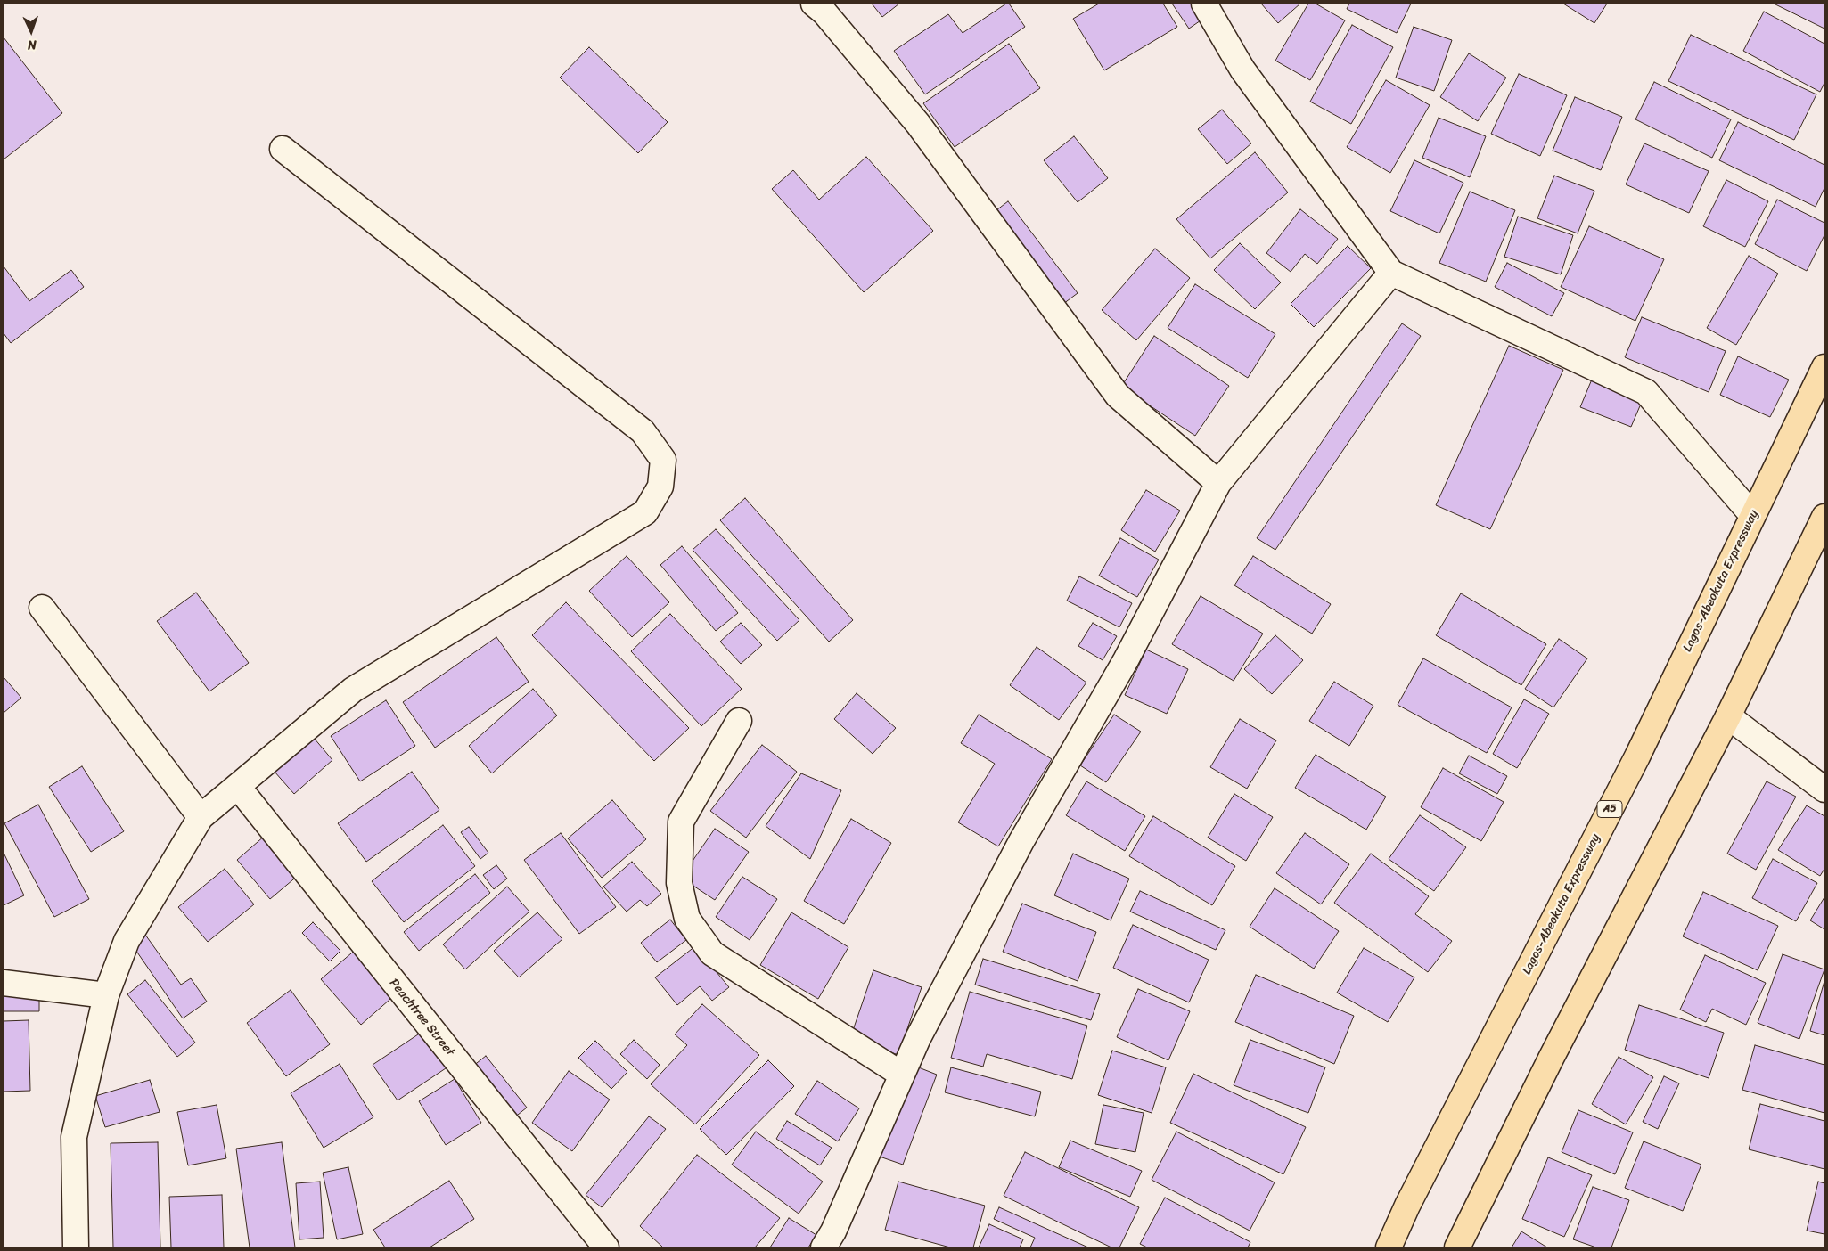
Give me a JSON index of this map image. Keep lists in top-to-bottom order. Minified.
{"streets":{"highway":["Lagos-Abeokuta Expressway","A5"],"street":["Peachtree Street"]},"north":"bottom"}
